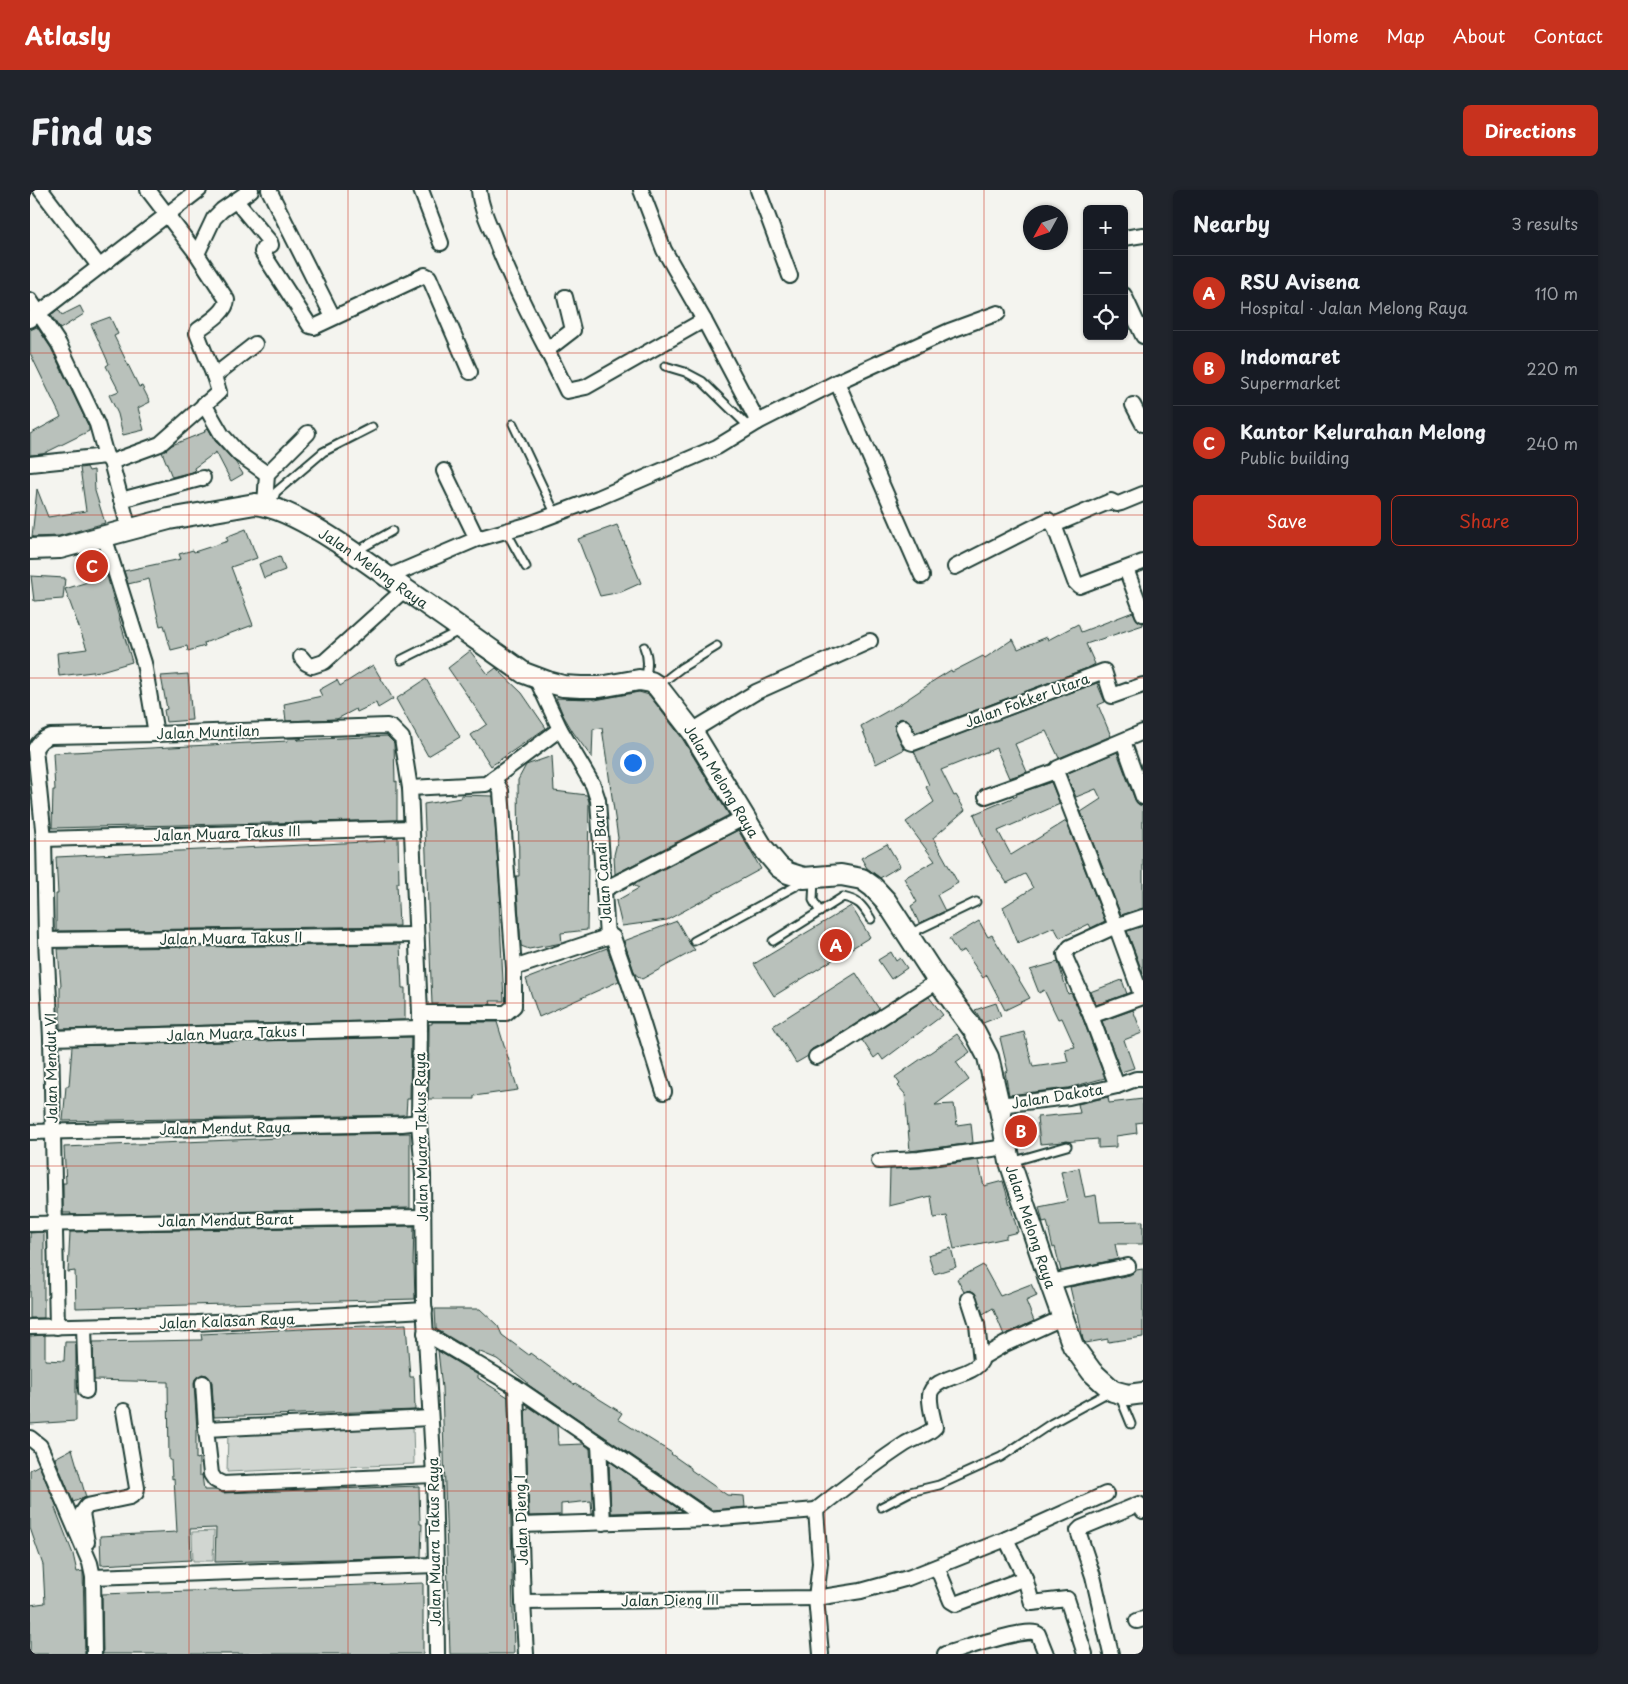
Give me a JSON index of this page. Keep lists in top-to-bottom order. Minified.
{"streets":{"main road":["Jalan Melong Raya"],"street":["Jalan Fokker Utara","Jalan Muntilan","Jalan Muara Takus III","Jalan Candi Baru","Jalan Muara Takus II","Jalan Muara Takus I","Jalan Mendut VI","Jalan Dakota","Jalan Mendut Raya","Jalan Muara Takus Raya","Jalan Mendut Barat","Jalan Kalasan Raya","Jalan Dieng I","Jalan Dieng III"]},"crossings":[["Jalan Melong Raya","Jalan Candi Baru"],["Jalan Melong Raya","Jalan Dakota"],["Jalan Muntilan","Jalan Mendut VI"],["Jalan Muntilan","Jalan Muara Takus Raya"],["Jalan Muara Takus III","Jalan Mendut VI"],["Jalan Muara Takus III","Jalan Muara Takus Raya"],["Jalan Muara Takus II","Jalan Mendut VI"],["Jalan Muara Takus II","Jalan Muara Takus Raya"],["Jalan Muara Takus I","Jalan Mendut VI"],["Jalan Muara Takus I","Jalan Muara Takus Raya"],["Jalan Mendut VI","Jalan Mendut Raya"],["Jalan Mendut VI","Jalan Mendut Barat"],["Jalan Mendut VI","Jalan Kalasan Raya"],["Jalan Mendut Raya","Jalan Muara Takus Raya"],["Jalan Muara Takus Raya","Jalan Mendut Barat"],["Jalan Muara Takus Raya","Jalan Kalasan Raya"],["Jalan Dieng I","Jalan Dieng III"]],"north":"bottom left","page":{"header":"Atlasly","nav":["Home","Map","About","Contact"],"title":"Find us","buttons":["Directions",["Save","Share"]],"heading":["Nearby","3 results"],"map_buttons":["+","−"],"list":[{"mark":"A","name":"RSU Avisena","note":"Hospital · Jalan Melong Raya","value":"110 m"},{"mark":"B","name":"Indomaret","note":"Supermarket","value":"220 m"},{"mark":"C","name":"Kantor Kelurahan Melong","note":"Public building","value":"240 m"}],"pins":["C","A","B"]}}
